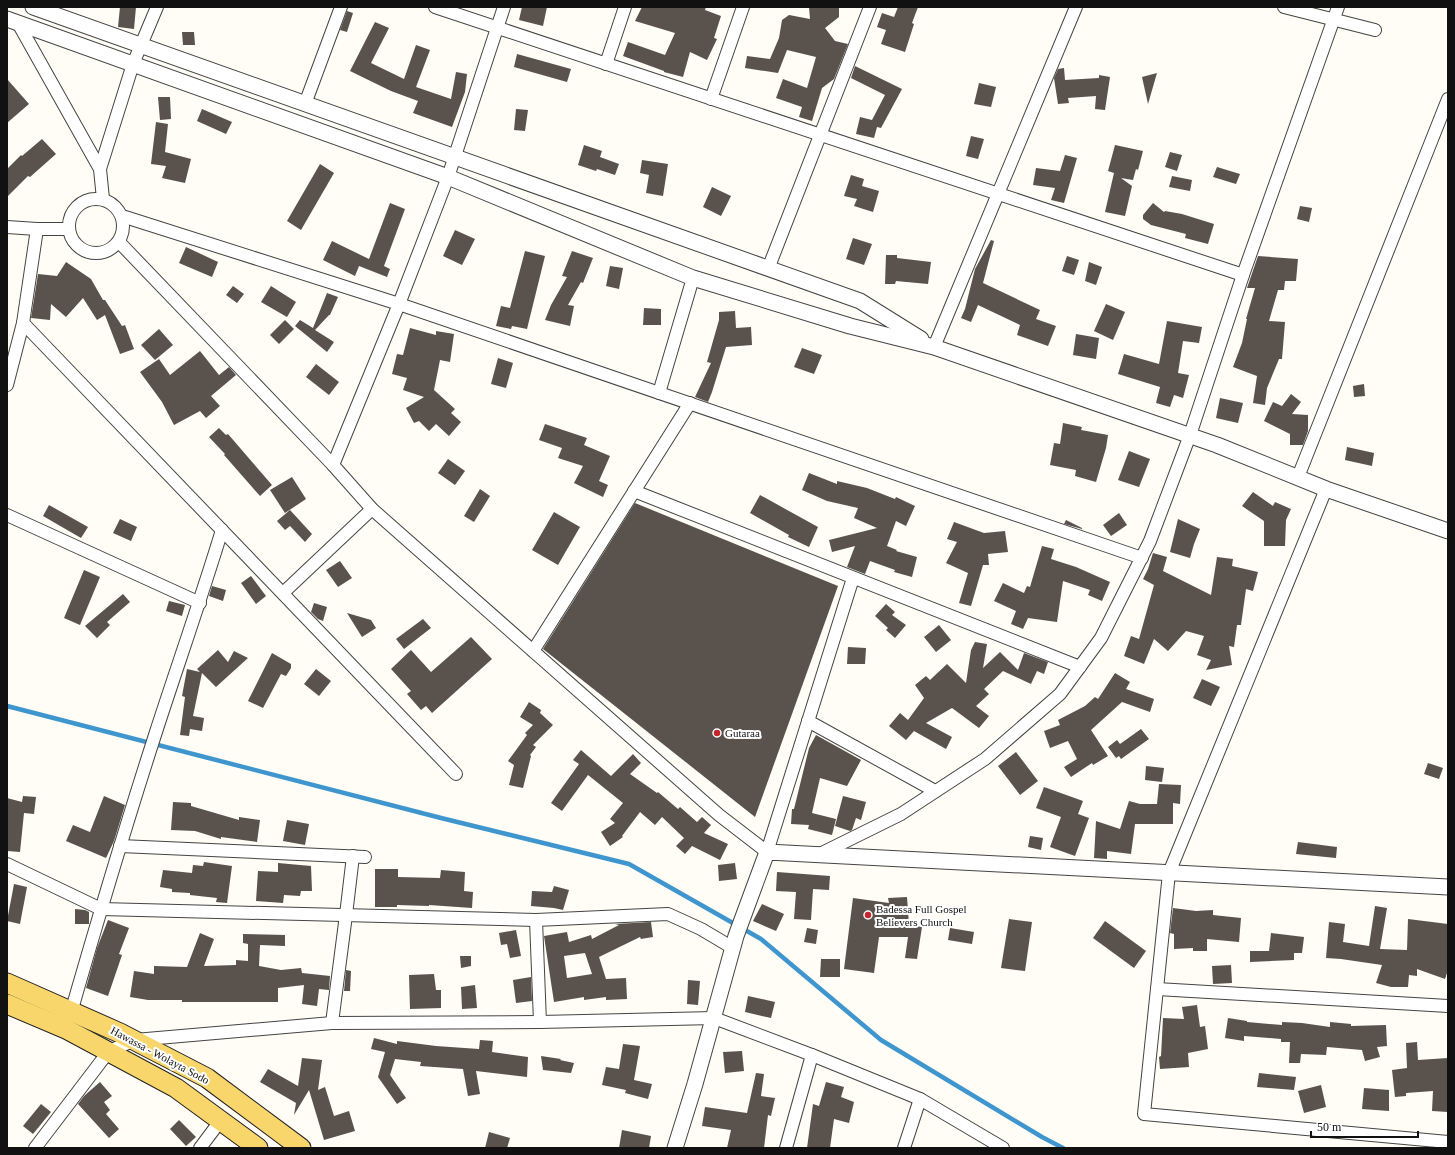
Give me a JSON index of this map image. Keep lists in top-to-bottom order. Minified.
{"streets":{"main road":["Hawassa - Wolayta Sodo"]},"places":["Gutaraa","Badessa Full Gospel Believers Church"],"scale_bar":"50 m"}
